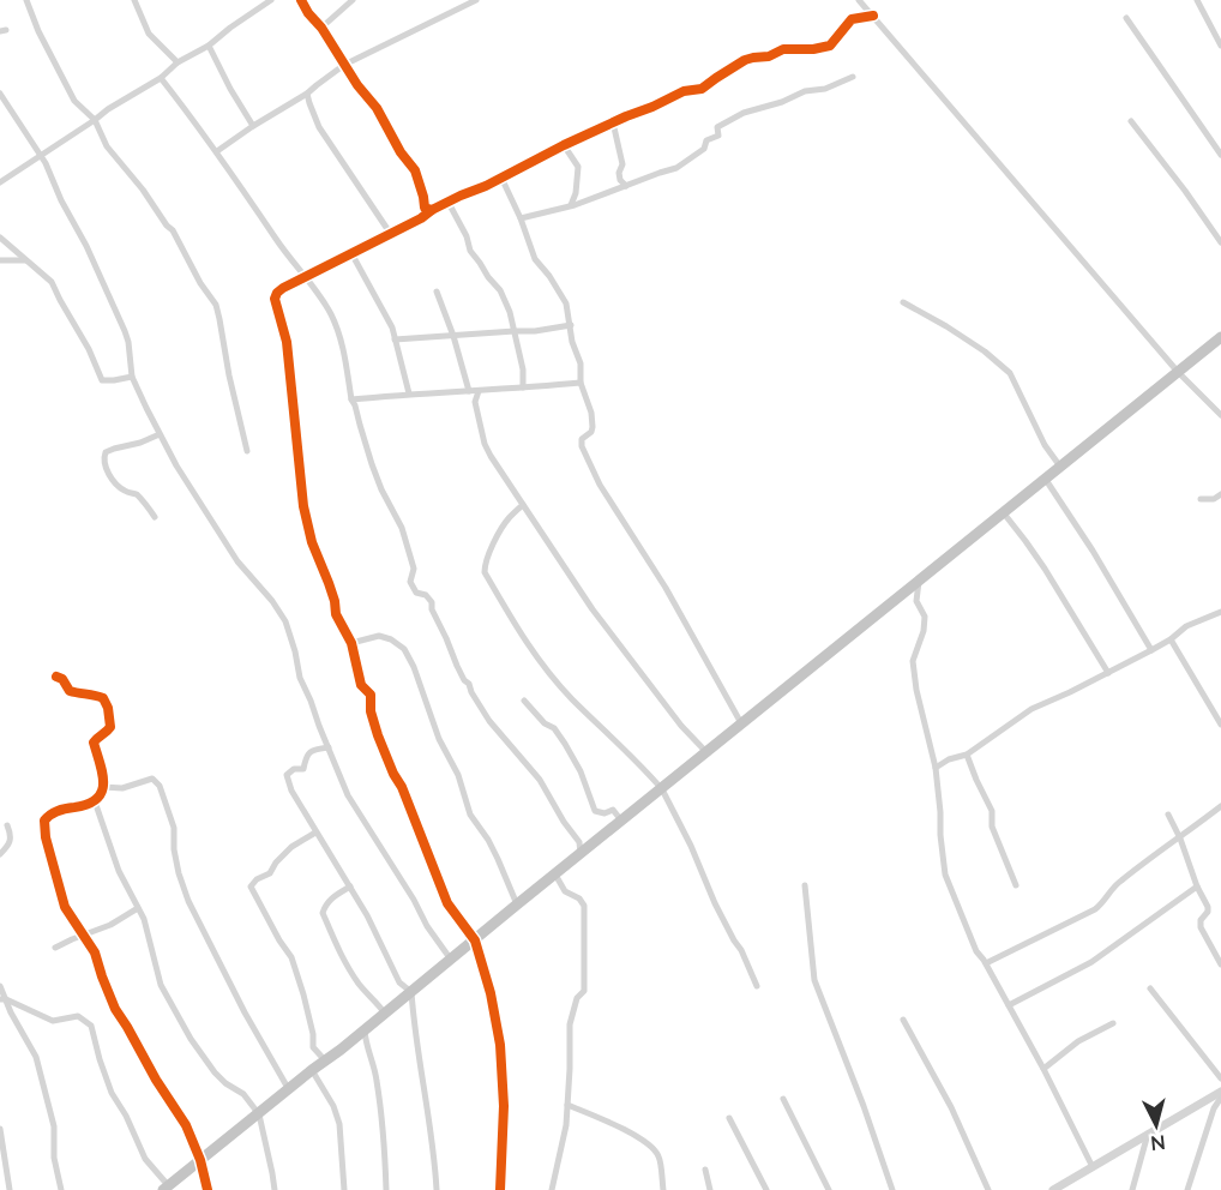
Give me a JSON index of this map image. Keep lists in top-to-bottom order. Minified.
{"north":"bottom"}
